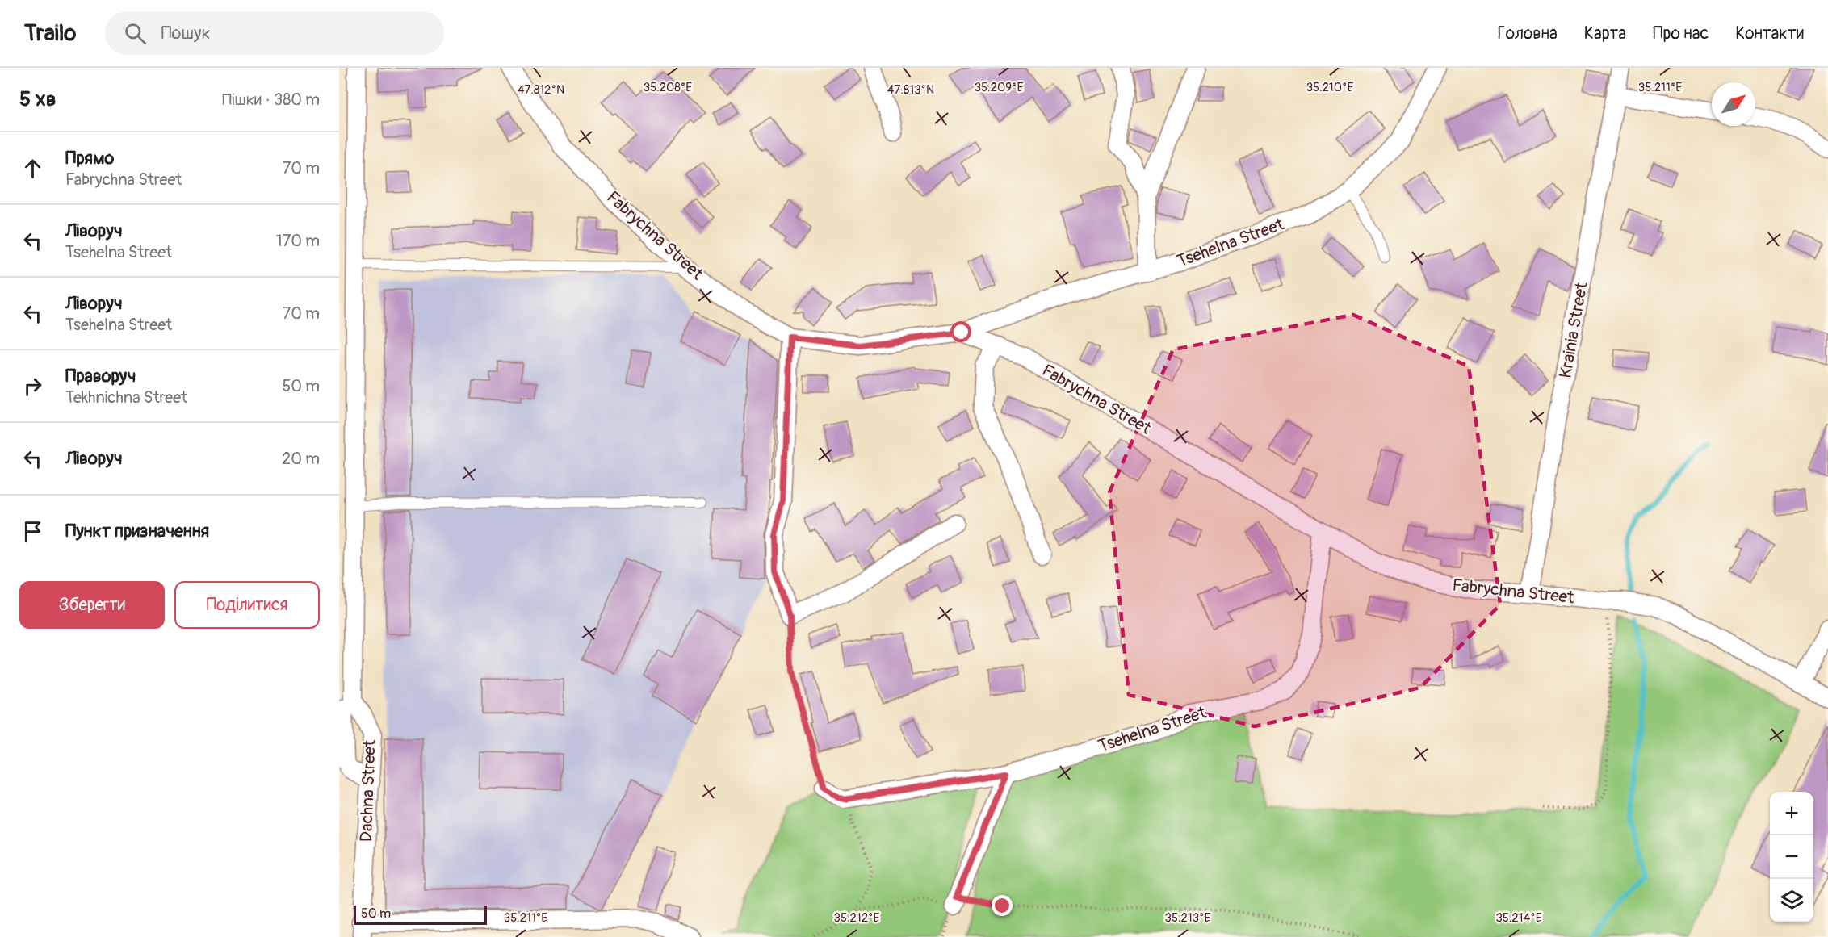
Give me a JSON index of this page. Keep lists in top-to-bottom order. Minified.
{"streets":{"street":["Fabrychna Street","Tsehelna Street","Krainia Street","Dachna Street"]},"crossings":[["Fabrychna Street","Tsehelna Street"],["Fabrychna Street","Krainia Street"]],"scale_bar":"50 m","north":"top right","page":{"header":"Trailo","search":"Пошук","nav":["Головна","Карта","Про нас","Контакти"],"heading":["5 хв","Пішки · 380 m"],"list":[["Прямо","Fabrychna Street","70 m"],["Ліворуч","Tsehelna Street","170 m"],["Ліворуч","Tsehelna Street","70 m"],["Праворуч","Tekhnichna Street","50 m"],["Ліворуч","20 m"],"Пункт призначення"],"buttons":["Зберегти","Поділитися"],"map_buttons":["+","−"],"scale":"50 m"},"coordinates":["35.208°E","35.209°E","35.210°E","35.211°E","47.812°N","47.813°N","35.212°E","35.213°E","35.214°E"]}
